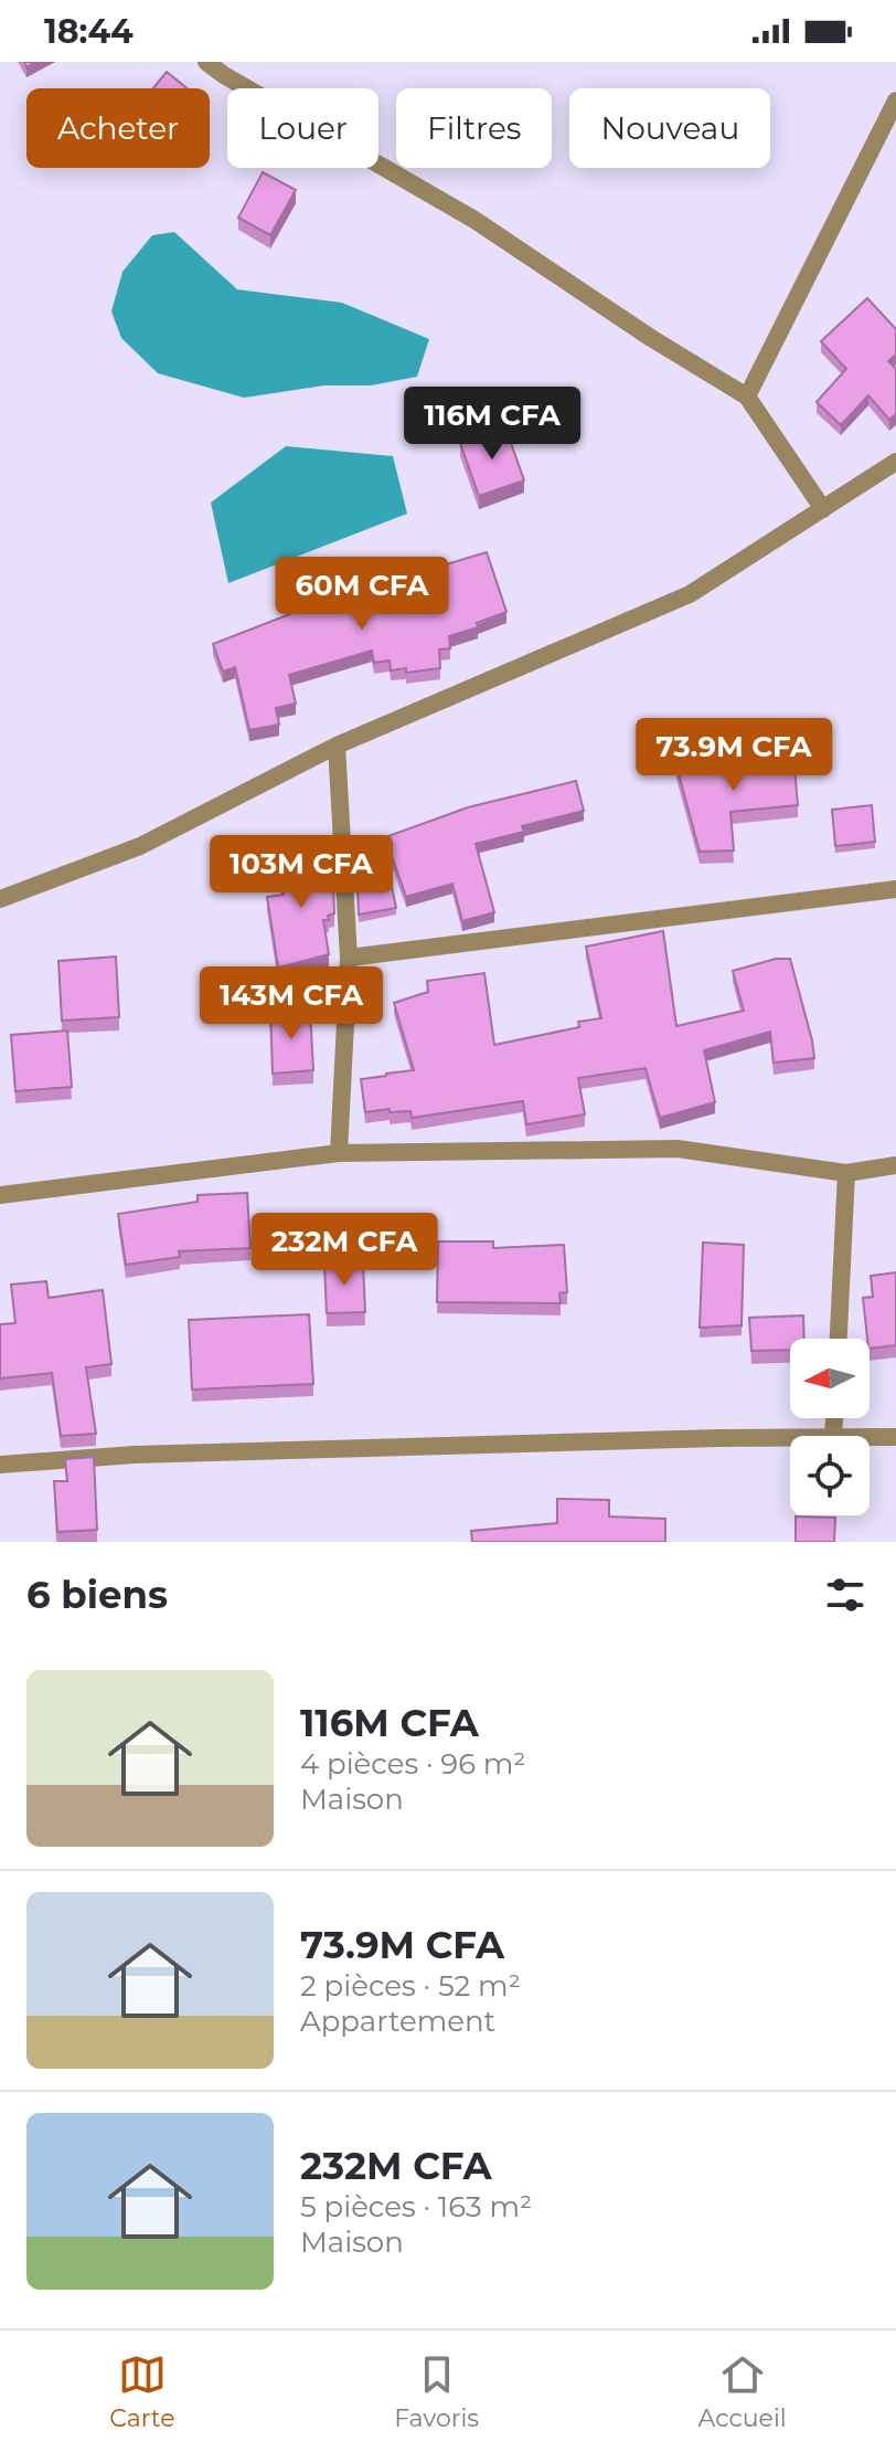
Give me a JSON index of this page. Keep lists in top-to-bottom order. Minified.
{"north":"left","page":{"status":"18:44","chip":["Acheter","Louer","Filtres","Nouveau"],"price":["116M CFA","60M CFA","73.9M CFA","103M CFA","143M CFA","232M CFA"],"heading":"6 biens","list":[{"name":"116M CFA","note":"4 pièces · 96 m² · Maison"},{"name":"73.9M CFA","note":"2 pièces · 52 m² · Appartement"},{"name":"232M CFA","note":"5 pièces · 163 m² · Maison"}],"tabs":["Carte","Favoris","Accueil"]}}
